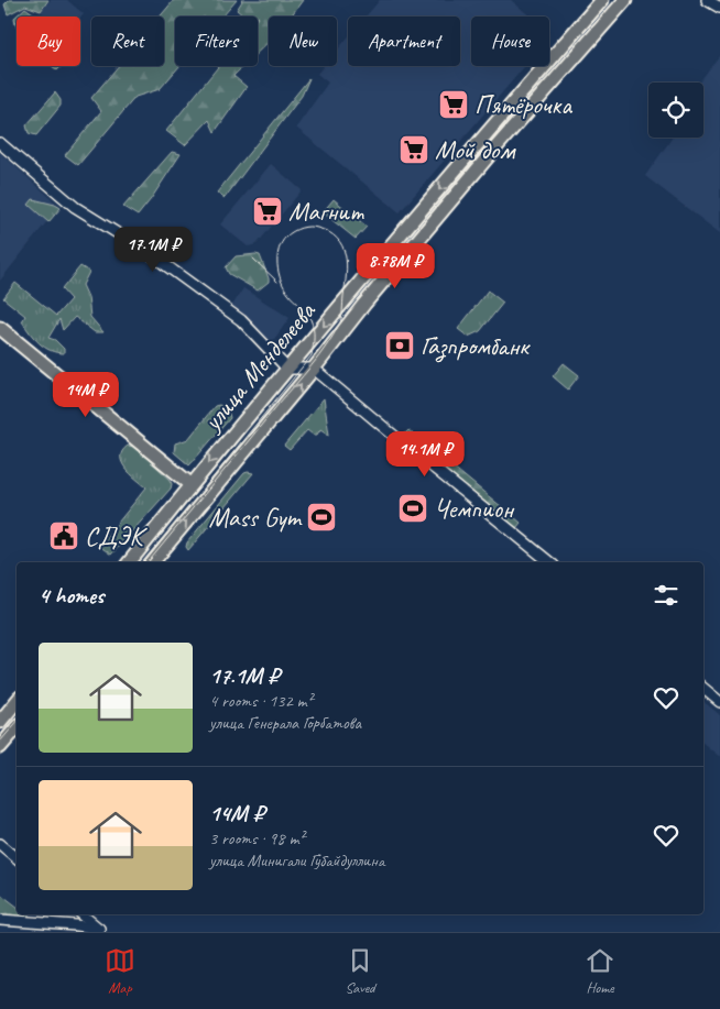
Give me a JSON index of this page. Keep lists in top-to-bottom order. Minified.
{"streets":{"main road":["улица Менделеева"]},"places":{"supermarket":["Пятёрочка","Мой дом","Магнит"],"bank":["Газпромбанк"],"sports":["Чемпион","Mass Gym"],"public building":["СДЭК"]},"page":{"chip":["Buy","Rent","Filters","New","Apartment","House"],"price":["17.1M ₽","8.78M ₽","14M ₽","14.1M ₽"],"heading":"4 homes","list":[{"name":"17.1M ₽","note":"4 rooms · 132 m² · улица Генерала Горбатова"},{"name":"14M ₽","note":"3 rooms · 98 m² · улица Минигали Губайдуллина"}],"tabs":["Map","Saved","Home"]}}
